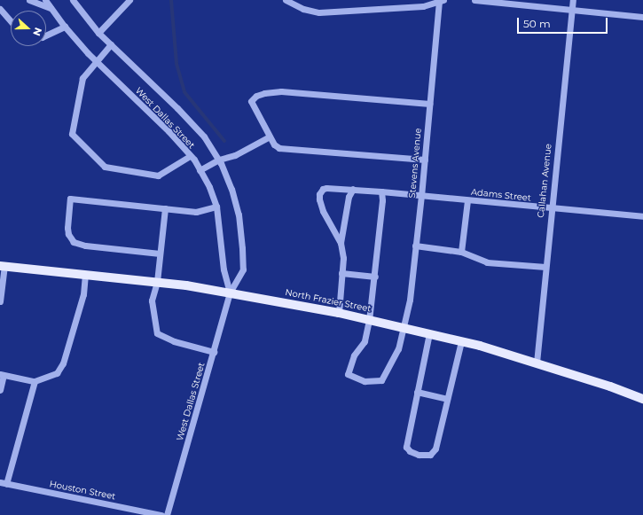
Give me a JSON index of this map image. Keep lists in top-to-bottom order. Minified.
{"streets":{"main road":["North Frazier Street"],"street":["West Dallas Street","Stevens Avenue","Callahan Avenue","Adams Street","Houston Street"]},"crossings":[["West Dallas Street","North Frazier Street"],["Stevens Avenue","Adams Street"],["Stevens Avenue","North Frazier Street"],["Callahan Avenue","Adams Street"],["Callahan Avenue","North Frazier Street"]],"scale_bar":"50 m","north":"right"}
